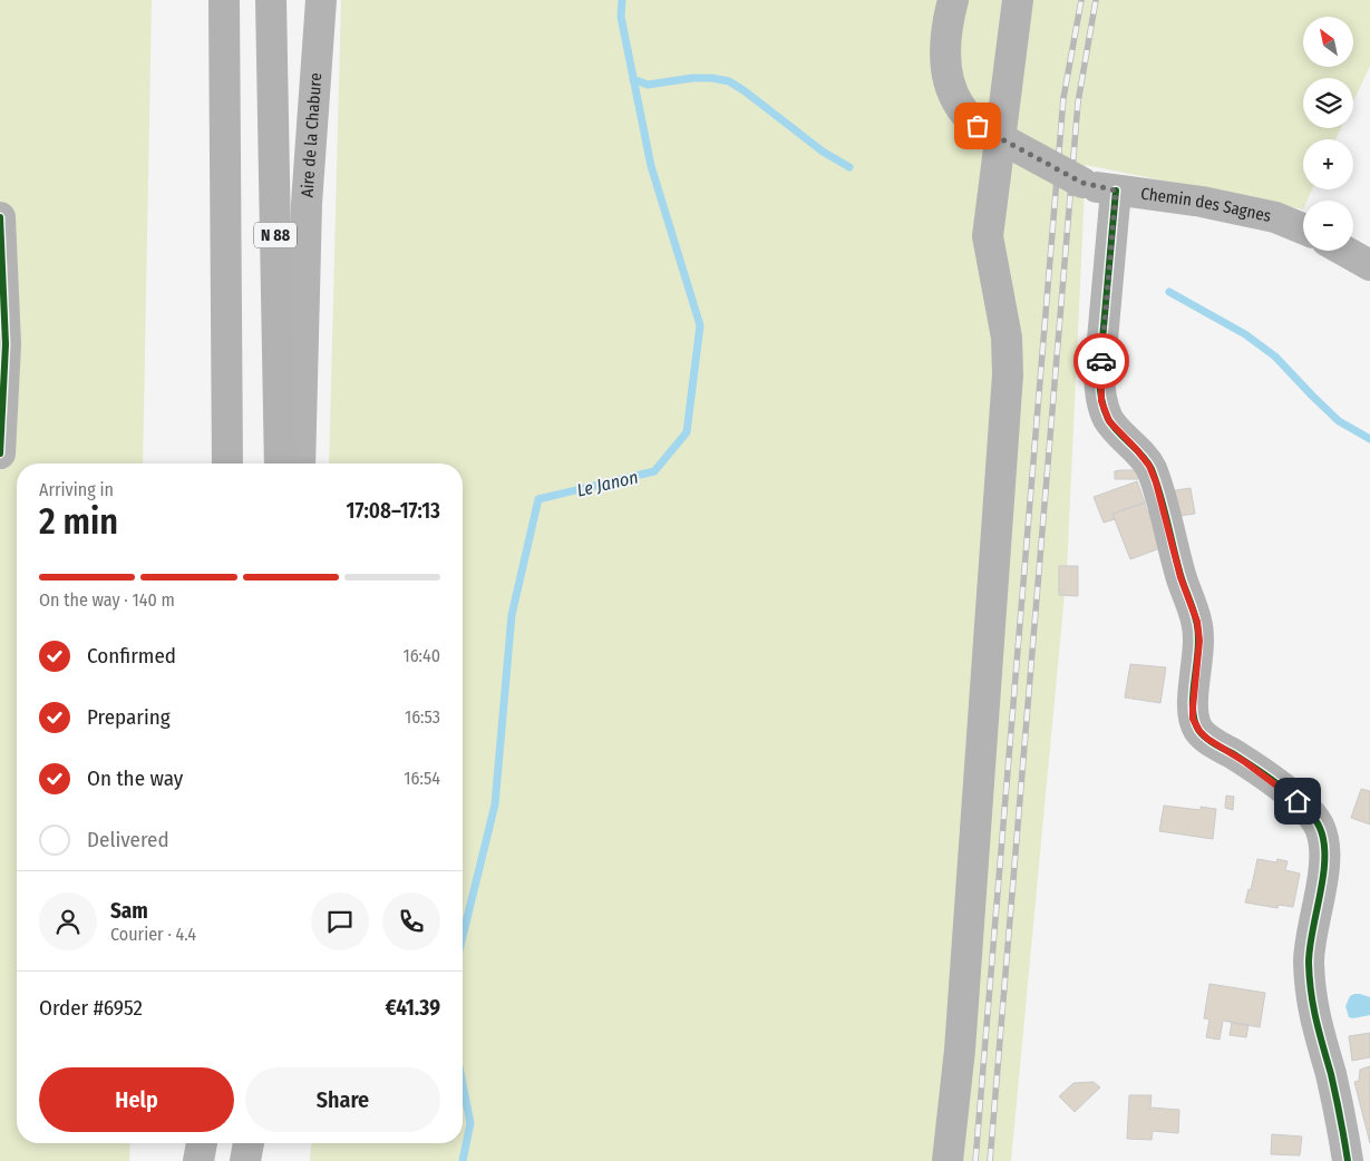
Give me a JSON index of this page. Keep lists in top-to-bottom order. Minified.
{"streets":{"highway":["N 88"],"street":["Aire de la Chabure","Chemin des Sagnes"]},"water":["Le Janon"],"north":"top left","page":{"map_buttons":["+","−"],"heading":["2 min","Arriving in","17:08–17:13"],"panel":["Sam","Courier · 4.4","Order #6952","€41.39"],"bar":"On the way · 140 m","list":[["Confirmed","16:40"],["Preparing","16:53"],["On the way","16:54"],"Delivered"],"buttons":["Help","Share"]}}
